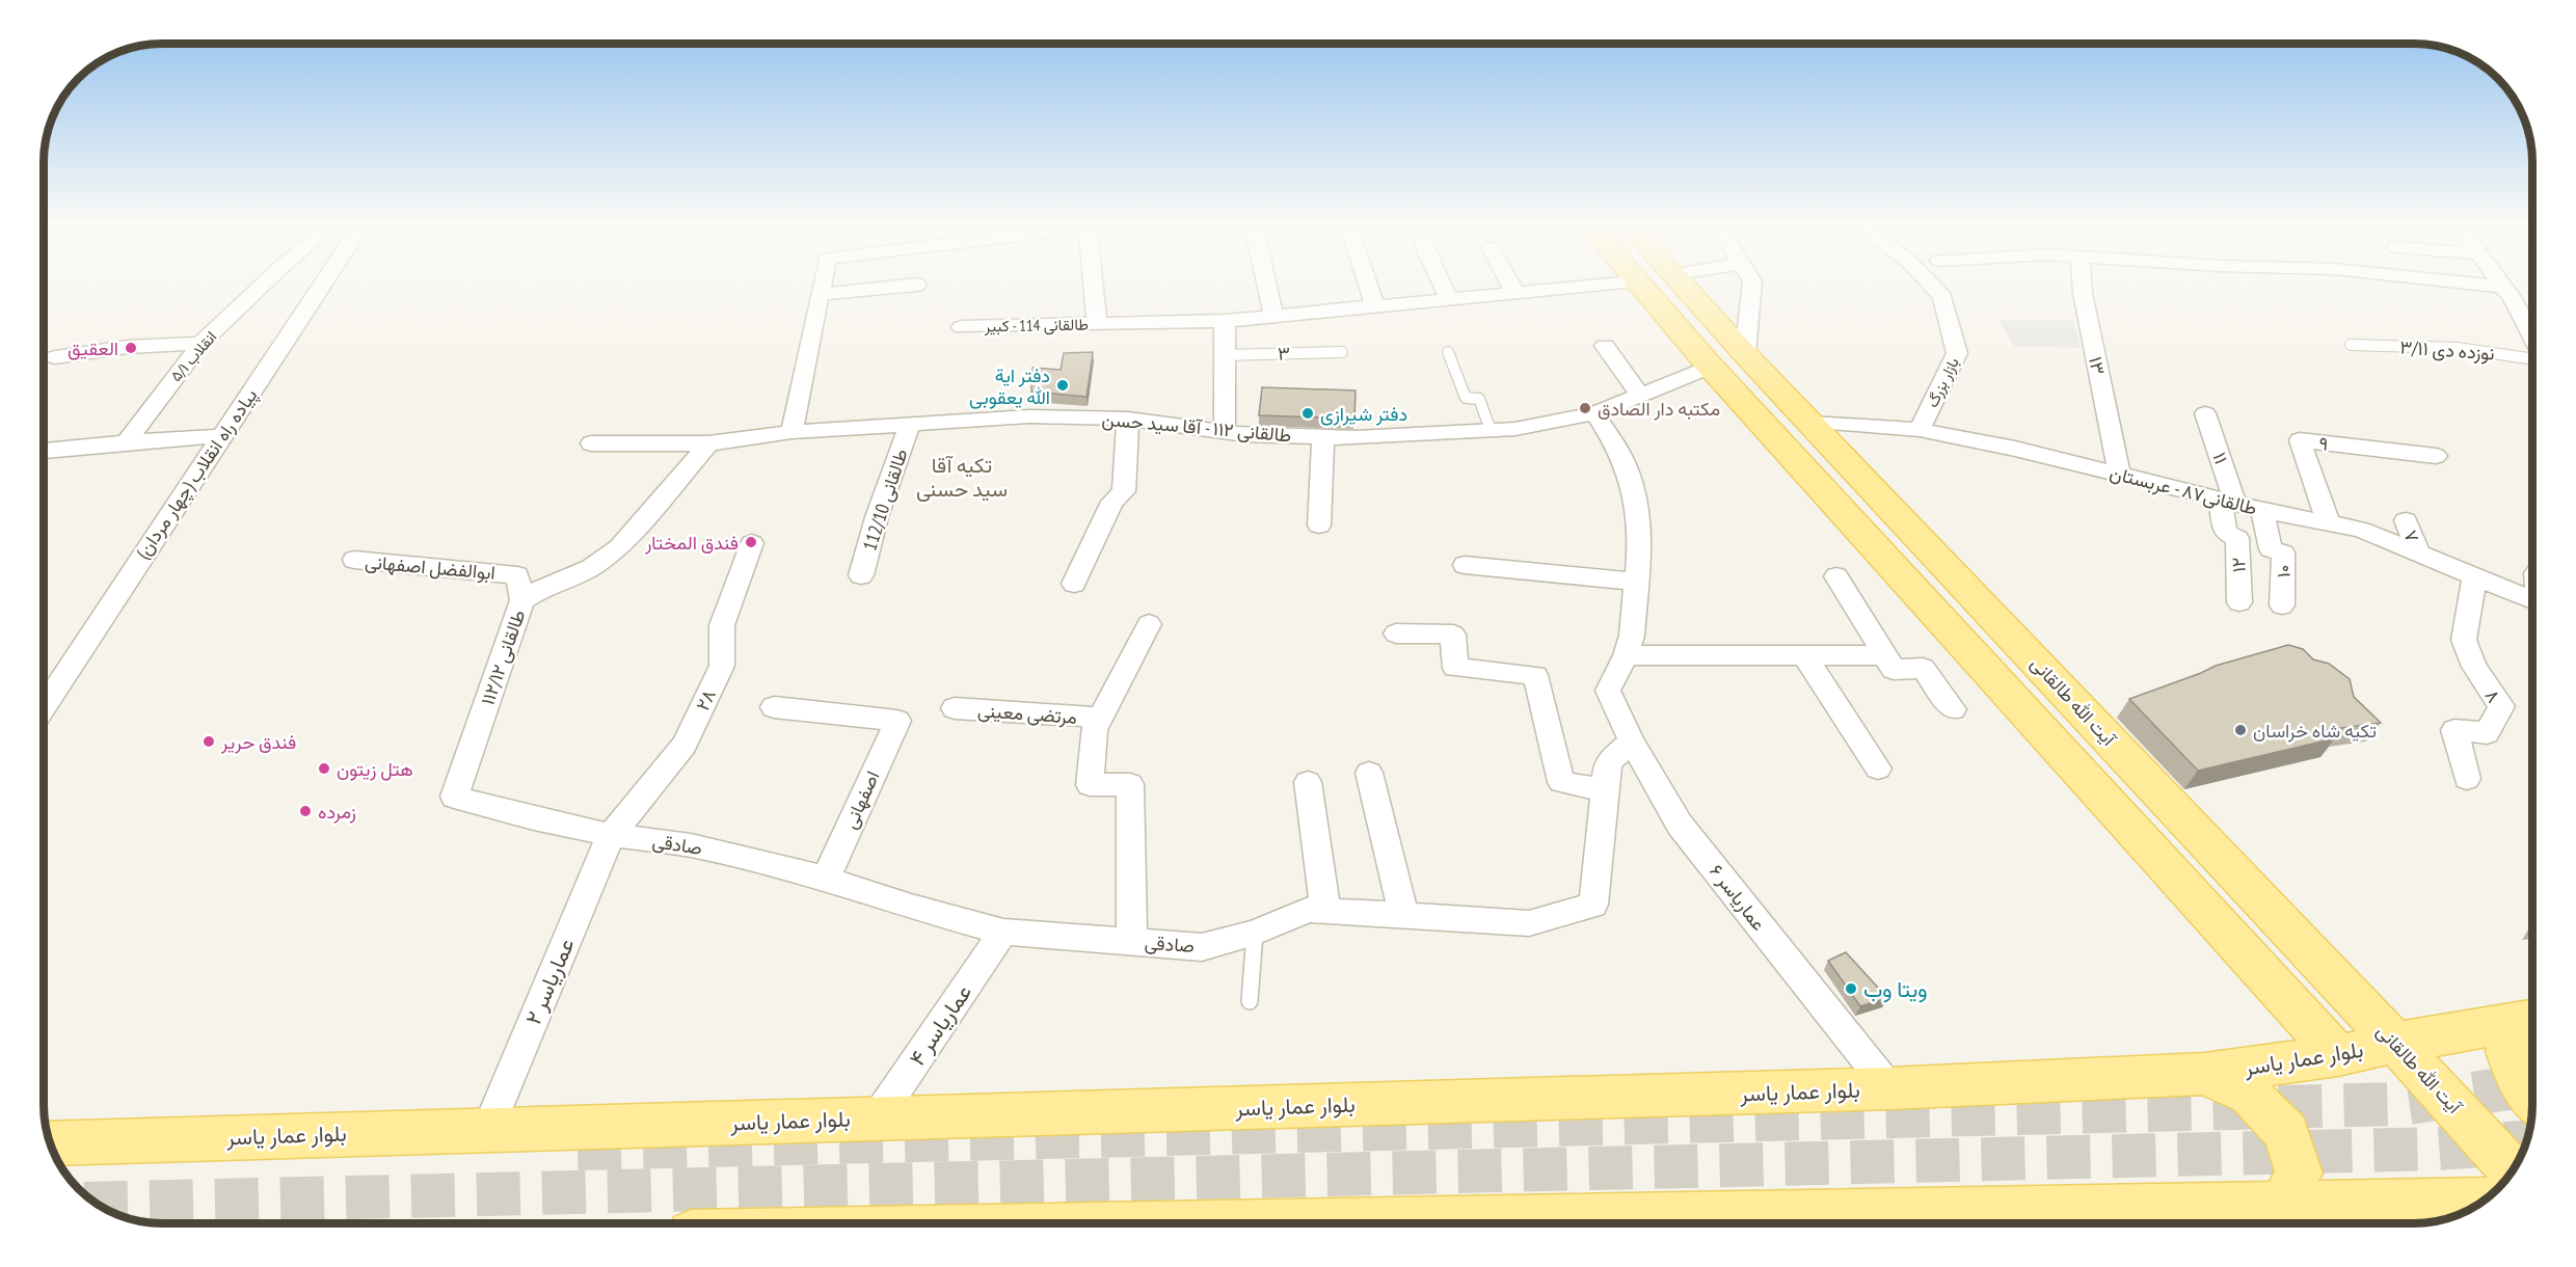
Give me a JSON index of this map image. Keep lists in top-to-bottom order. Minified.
{"streets":{"main road":["آیت الله طالقانی","بلوار عمار یاسر"],"street":["طالقانی 114 - کبیر","انقلاب ۵/۱","۱۳","بازار بزرگ","طالقانی ۱۱۲ - آقا سید حسن","۹","۱۱","پیاده راه انقلاب (چهار مردان)","طالقانی۸۷ - عربستان","طالقانی 112/10","۷","۱۲","ابوالفضل اصفهانی","۱۰","طالقانی ۱۱۲/۱۲","۸","۲۸","مرتضی معینی","اصفهانی","صادقی","عماریاسر ۶","عماریاسر ۲","عماریاسر ۴"],"lane":["نوزده دی ۳/۱۱","۳"]},"crossings":[["۱۳","طالقانی۸۷ - عربستان"],["بازار بزرگ","طالقانی۸۷ - عربستان"],["طالقانی ۱۱۲ - آقا سید حسن","طالقانی 112/10"],["طالقانی ۱۱۲ - آقا سید حسن","طالقانی ۱۱۲/۱۲"],["۹","طالقانی۸۷ - عربستان"],["۱۱","طالقانی۸۷ - عربستان"],["۱۱","۱۲"],["طالقانی۸۷ - عربستان","۷"],["طالقانی۸۷ - عربستان","۱۲"],["طالقانی۸۷ - عربستان","۱۰"],["طالقانی۸۷ - عربستان","۸"],["طالقانی۸۷ - عربستان","آیت الله طالقانی"],["ابوالفضل اصفهانی","طالقانی ۱۱۲/۱۲"],["طالقانی ۱۱۲/۱۲","۲۸"],["طالقانی ۱۱۲/۱۲","صادقی"],["طالقانی ۱۱۲/۱۲","عماریاسر ۲"],["۲۸","صادقی"],["۲۸","عماریاسر ۲"],["آیت الله طالقانی","بلوار عمار یاسر"],["اصفهانی","صادقی"],["صادقی","عماریاسر ۶"],["صادقی","عماریاسر ۲"],["صادقی","عماریاسر ۴"],["عماریاسر ۶","بلوار عمار یاسر"],["عماریاسر ۲","بلوار عمار یاسر"],["عماریاسر ۴","بلوار عمار یاسر"]],"districts":["تکیه آقا سید حسنی"],"places":["العقیق","دفتر ایة الله یعقوبی","مکتبه دار الصادق","دفتر شیرازی","فندق المختار","تکیه شاه خراسان","فندق حرير","هتل زیتون","زمرده","ویتا وب"]}
